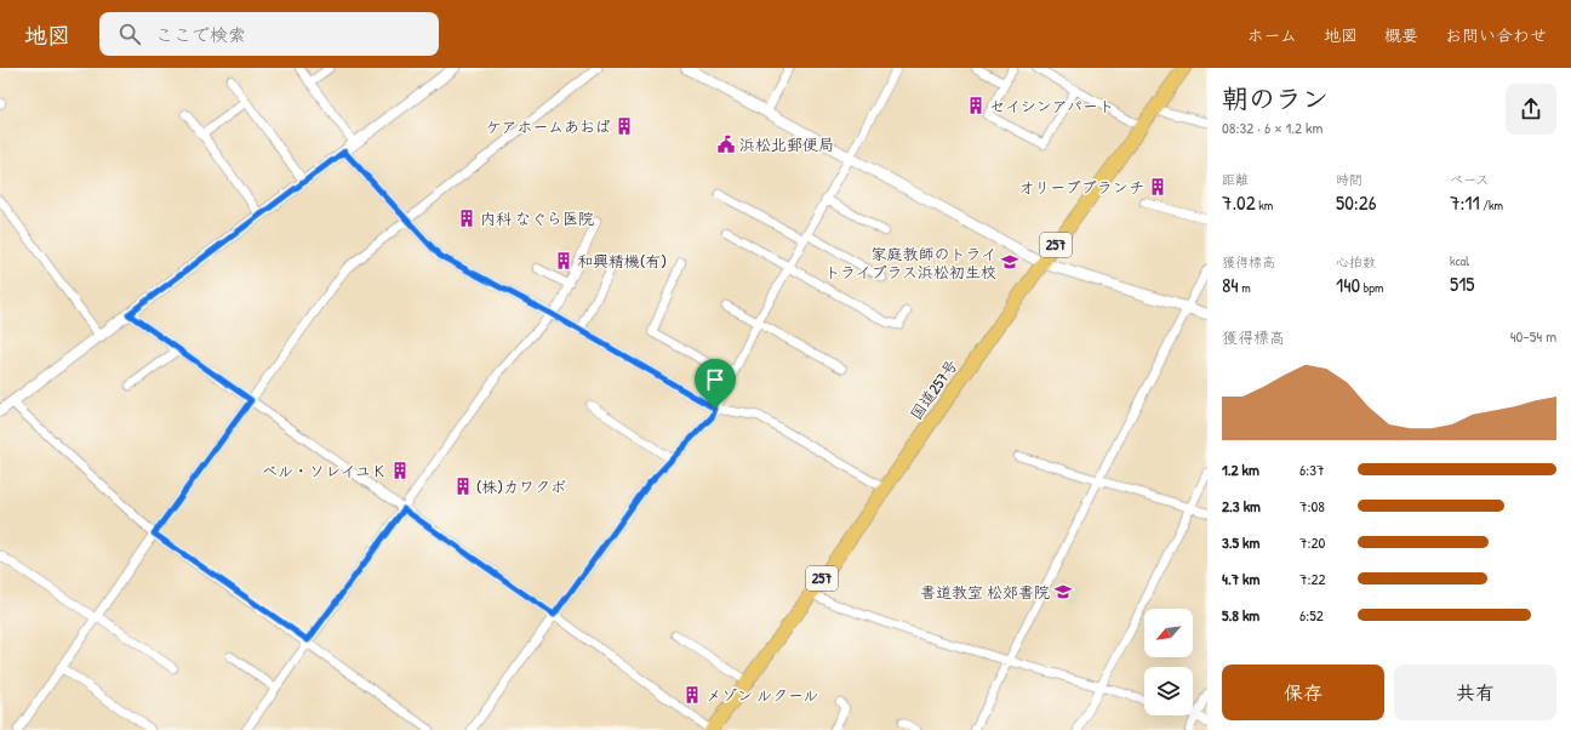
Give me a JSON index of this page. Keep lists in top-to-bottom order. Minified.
{"streets":{"highway":["257","国道257号"]},"places":{"building":["セイシンアパート","ケアホームあおば","オリーブブランチ","内科 なぐら医院","和興精機(有)","ベル・ソレイユＫ","(株)カワクボ","メゾン ルクール"],"public building":["浜松北郵便局"],"school or university":["家庭教師のトライ トライプラス浜松初生校","書道教室 松郊書院"]},"north":"bottom left","page":{"header":"地図","search":"ここで検索","nav":["ホーム","地図","概要","お問い合わせ"],"heading":["朝のラン","08:32 · 6 × 1.2 km"],"stats":[["距離","7.02 km"],["時間","50:26"],["ペース","7:11 /km"],["獲得標高","84 m"],["心拍数","140 bpm"],["kcal","515"]],"chart":["獲得標高","40–54 m"],"list":[{"name":"1.2 km","note":"6:37"},{"name":"2.3 km","note":"7:08"},{"name":"3.5 km","note":"7:20"},{"name":"4.7 km","note":"7:22"},{"name":"5.8 km","note":"6:52"}],"buttons":["保存","共有"]}}
